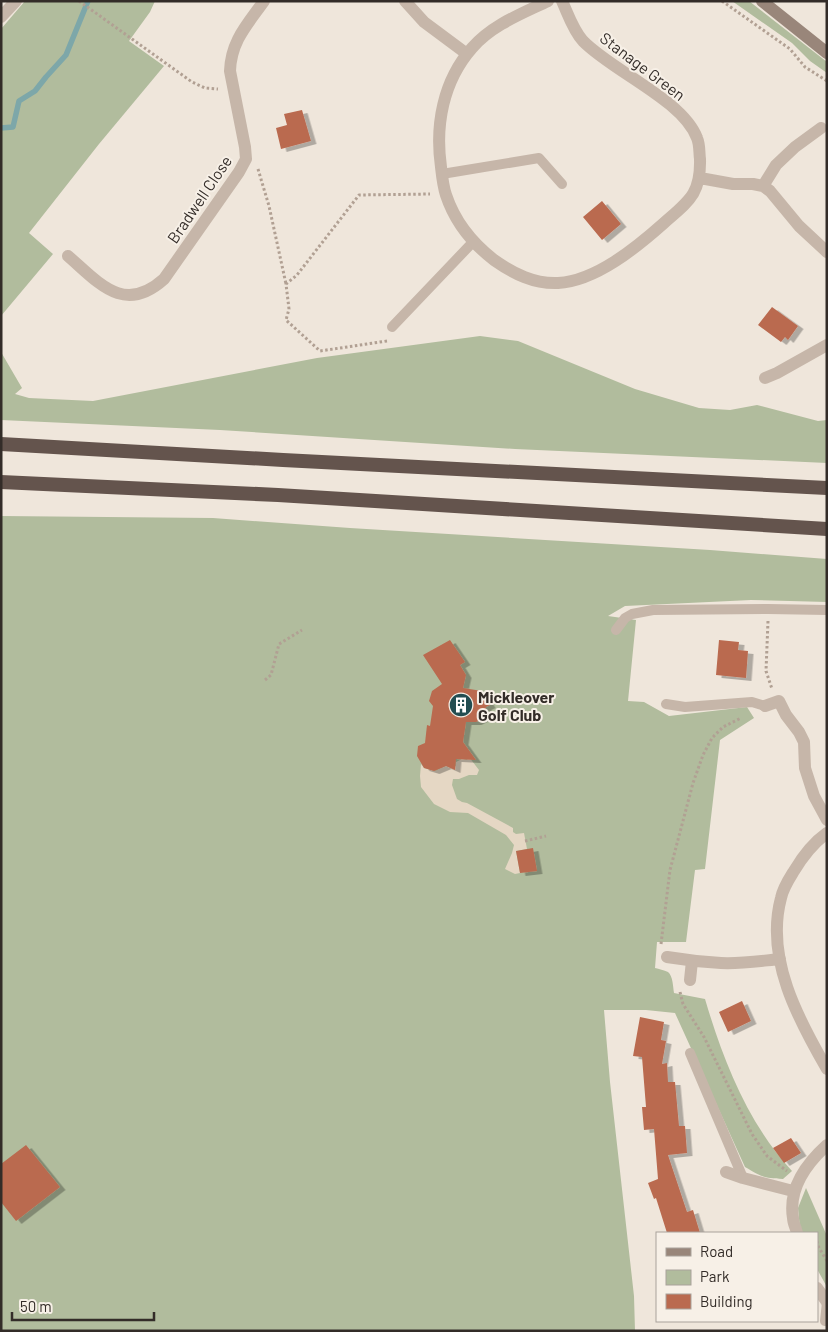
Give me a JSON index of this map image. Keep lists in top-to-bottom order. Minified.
{"streets":{"street":["Stanage Green","Bradwell Close"]},"places":{"building":["Mickleover Golf Club"]},"legend":["Road","Park","Building"],"scale_bar":"50 m"}
